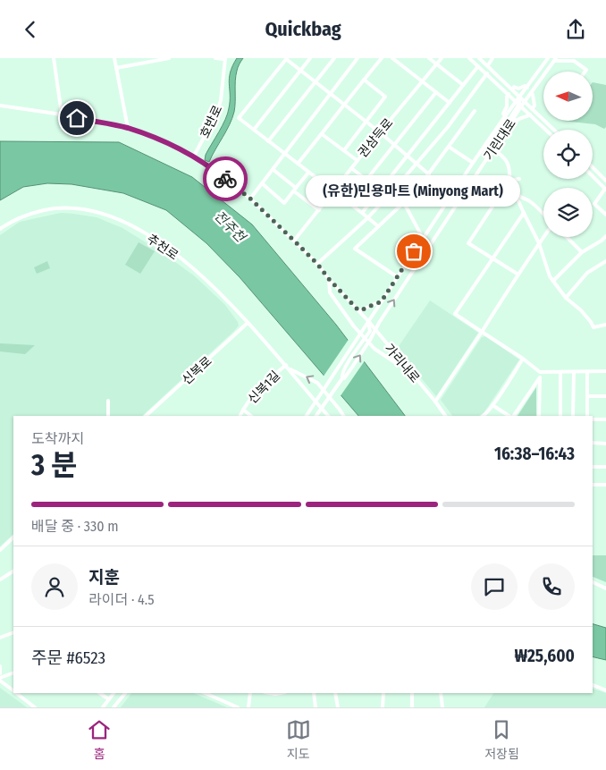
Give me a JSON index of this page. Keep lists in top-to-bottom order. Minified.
{"streets":{"street":["호반로","권삼득로","기린대로","추천로","가리내로","신복로","신복1길"]},"crossings":[["호반로","가리내로"],["권삼득로","가리내로"],["기린대로","추천로"],["기린대로","가리내로"],["추천로","신복로"],["추천로","신복1길"]],"water":["전주천"],"places":["(유한)민용마트 (Minyong Mart)"],"north":"left","page":{"header":"Quickbag","bubble":"(유한)민용마트 (Minyong Mart)","heading":["3 분","도착까지","16:38–16:43"],"panel":["지훈","라이더 · 4.5","주문 #6523","₩25,600"],"bar":"배달 중 · 330 m","tabs":["홈","지도","저장됨"]}}
